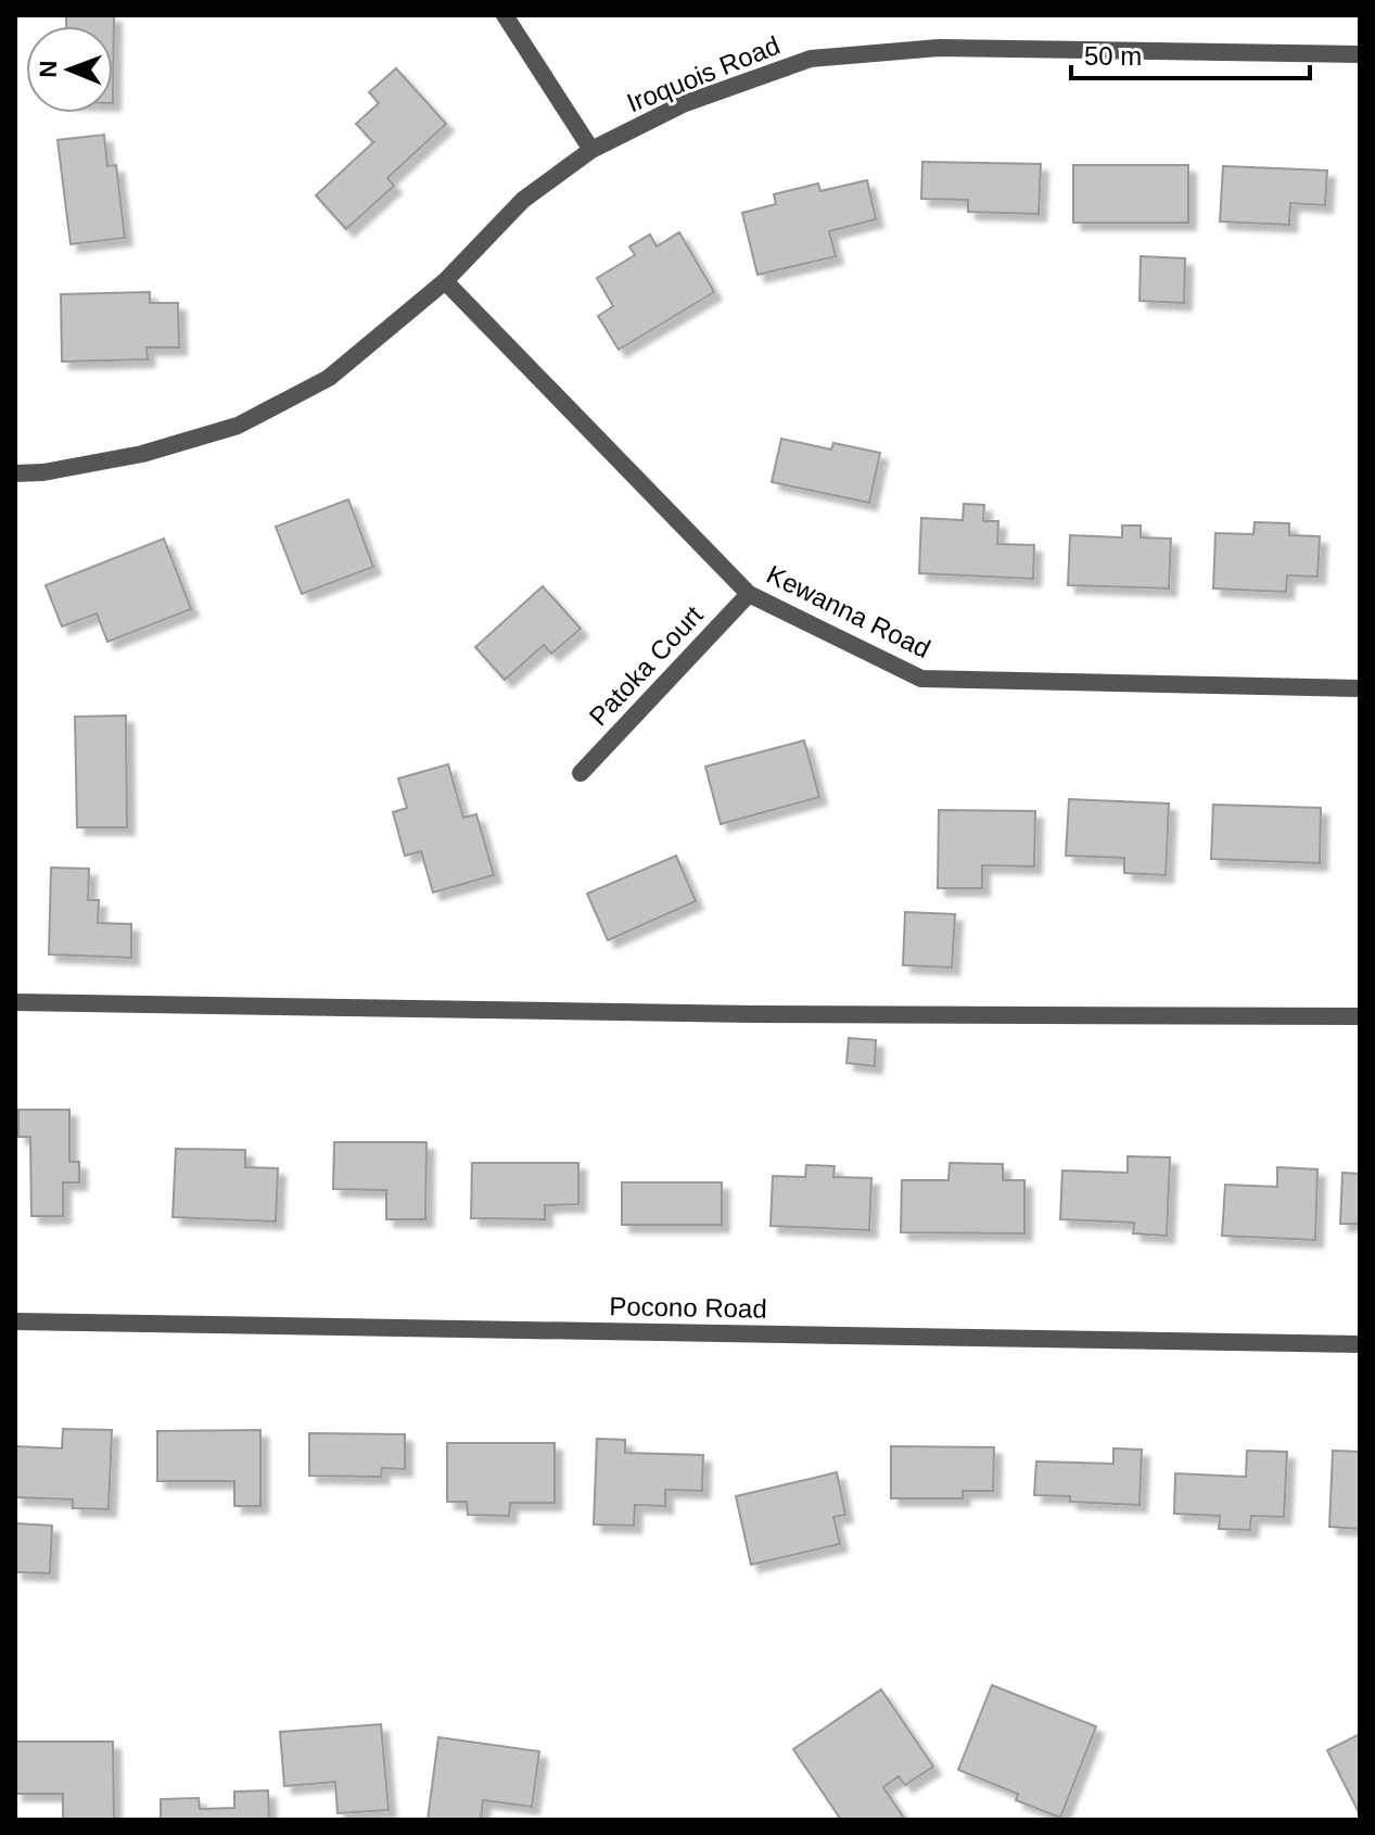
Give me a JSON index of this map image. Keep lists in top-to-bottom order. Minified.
{"streets":{"street":["Iroquois Road","Kewanna Road","Patoka Court","Pocono Road"]},"crossings":[["Iroquois Road","Kewanna Road"],["Kewanna Road","Patoka Court"]],"scale_bar":"50 m","north":"left"}
